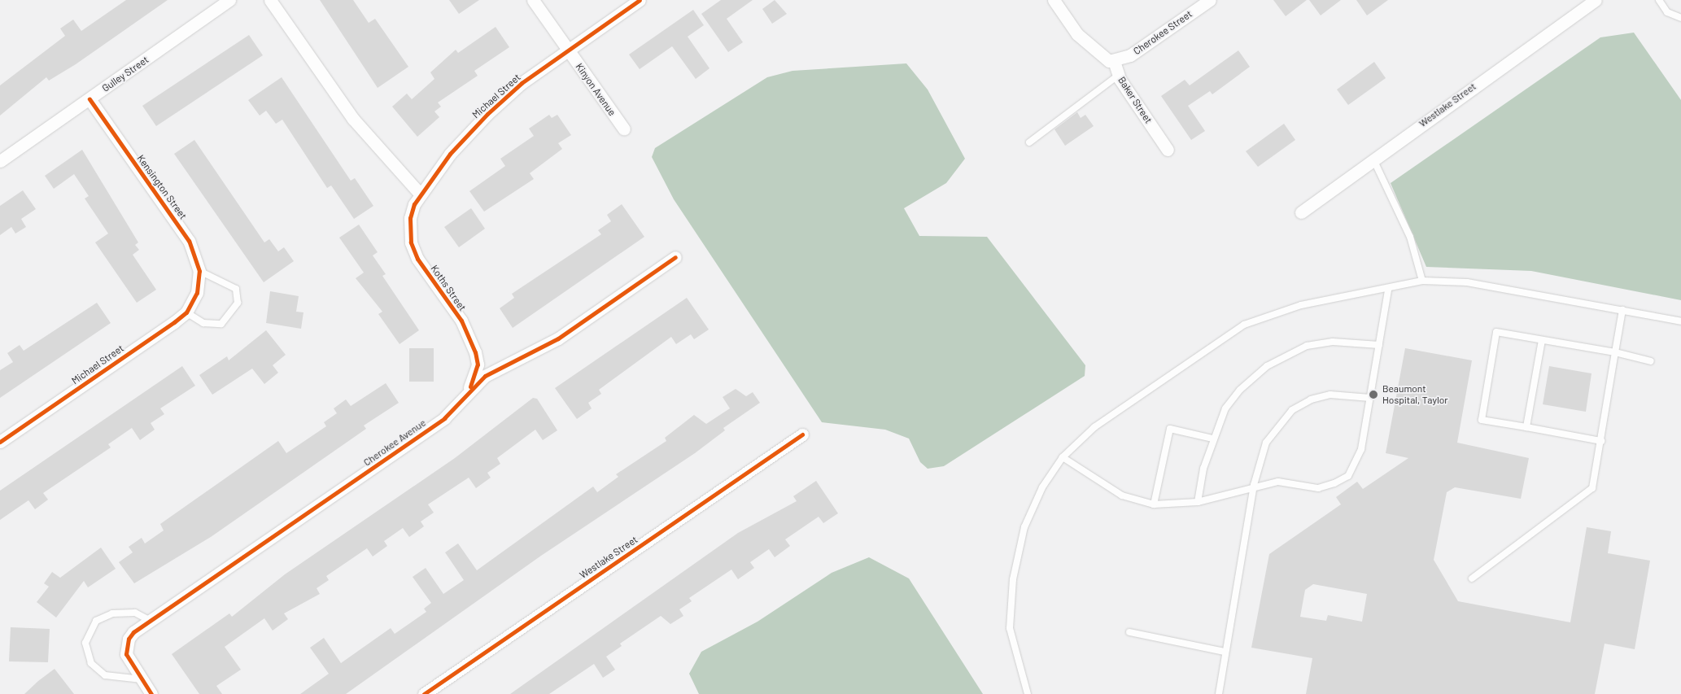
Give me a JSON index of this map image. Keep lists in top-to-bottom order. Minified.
{"streets":{"street":["Cherokee Street","Gulley Street","Kinyon Avenue","Michael Street","Baker Street","Westlake Street","Kensington Street","Koths Street","Cherokee Avenue"]},"crossings":[["Cherokee Street","Baker Street"],["Gulley Street","Kensington Street"],["Kinyon Avenue","Michael Street"],["Michael Street","Kensington Street"],["Michael Street","Koths Street"],["Koths Street","Cherokee Avenue"]],"places":["Beaumont Hospital, Taylor"]}
